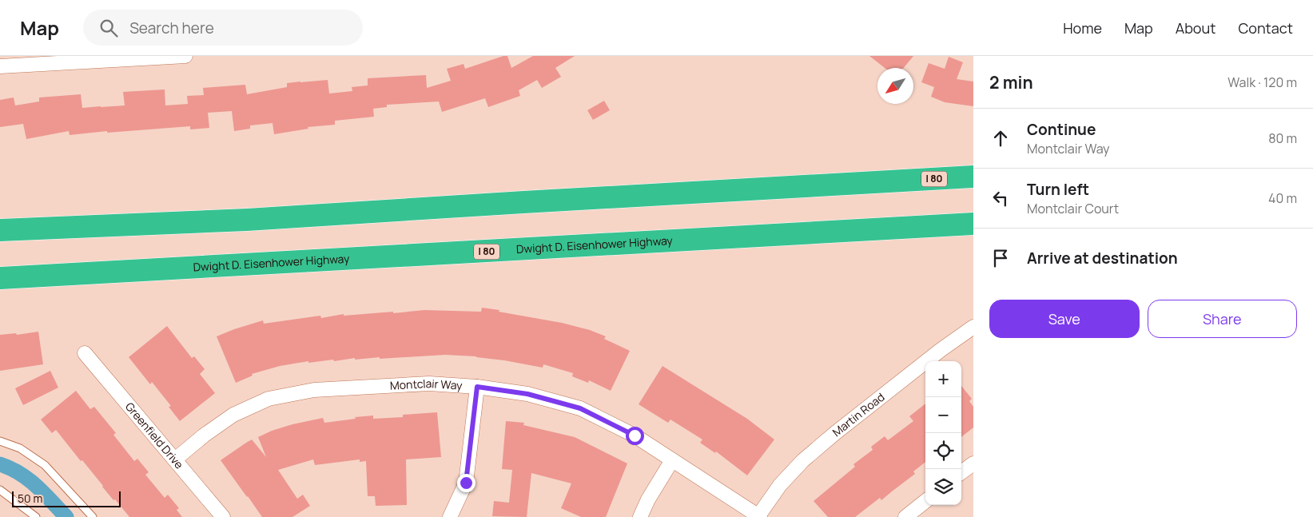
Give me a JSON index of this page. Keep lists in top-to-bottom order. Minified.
{"streets":{"highway":["I 80","Dwight D. Eisenhower Highway"],"street":["Montclair Way","Martin Road","Greenfield Drive"]},"crossings":[["Montclair Way","Martin Road"],["Montclair Way","Greenfield Drive"]],"scale_bar":"50 m","north":"bottom left","page":{"header":"Map","search":"Search here","nav":["Home","Map","About","Contact"],"heading":["2 min","Walk · 120 m"],"list":[["Continue","Montclair Way","80 m"],["Turn left","Montclair Court","40 m"],"Arrive at destination"],"buttons":["Save","Share"],"map_buttons":["+","−"],"scale":"50 m"}}
